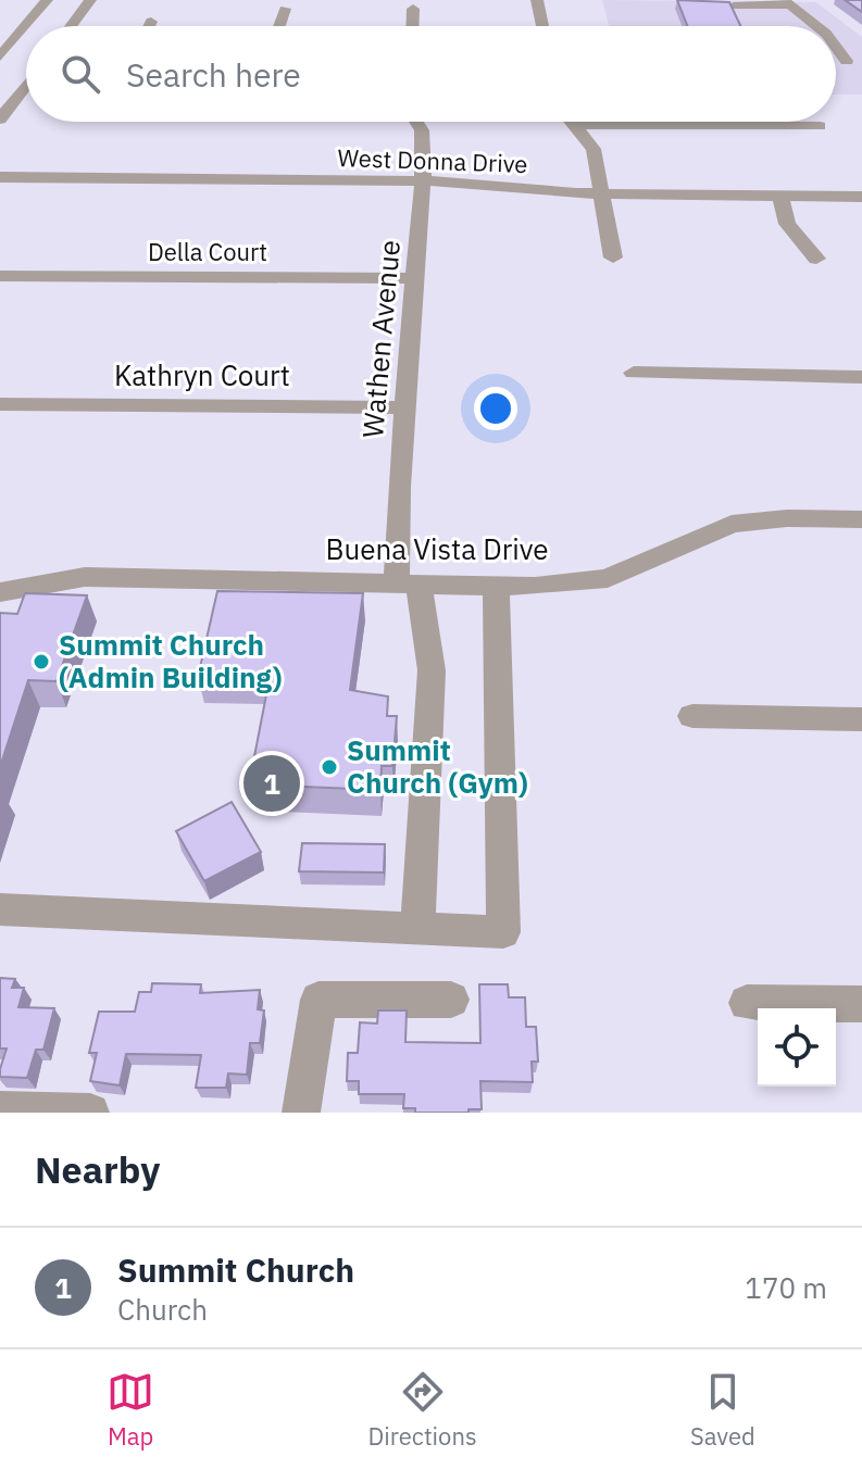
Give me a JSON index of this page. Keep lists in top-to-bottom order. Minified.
{"streets":{"street":["West Donna Drive","Della Court","Wathen Avenue","Kathryn Court","Buena Vista Drive"]},"crossings":[["West Donna Drive","Wathen Avenue"],["Della Court","Wathen Avenue"],["Wathen Avenue","Kathryn Court"],["Wathen Avenue","Buena Vista Drive"]],"places":["Summit Church (Admin Building)","Summit Church (Gym)"],"page":{"search":"Search here","pins":"1","heading":"Nearby","list":[{"mark":"1","name":"Summit Church","note":"Church","value":"170 m"}],"nav":["Map","Directions","Saved"]}}
